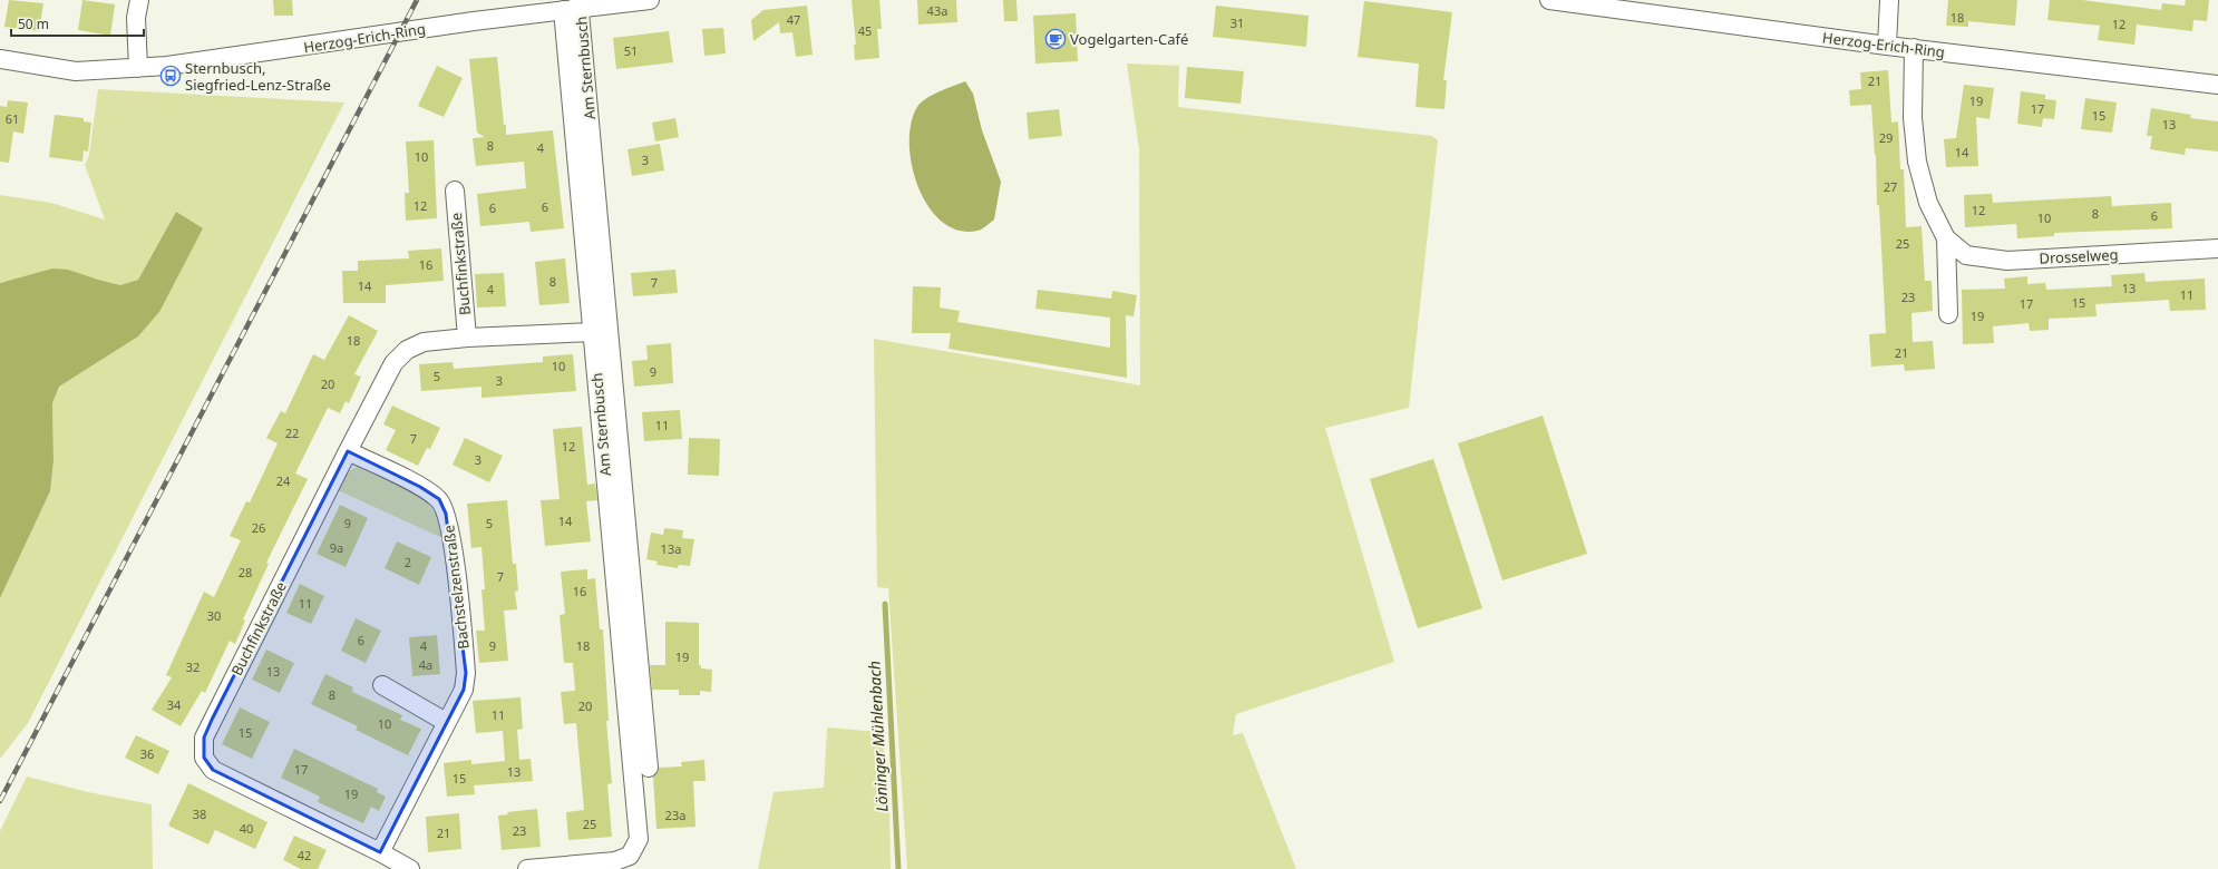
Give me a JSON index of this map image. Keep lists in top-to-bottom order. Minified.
{"streets":{"street":["Herzog-Erich-Ring","Am Sternbusch","Drosselweg","Buchfinkstraße","Bachstelzenstraße"]},"crossings":[["Herzog-Erich-Ring","Am Sternbusch"],["Herzog-Erich-Ring","Drosselweg"],["Am Sternbusch","Buchfinkstraße"],["Buchfinkstraße","Bachstelzenstraße"]],"water":["Löninger Mühlenbach"],"places":{"cafe":["Vogelgarten-Café"],"bus stop":["Sternbusch, Siegfried-Lenz-Straße"]},"house_numbers":["43a","18","47","31","12","45","51","21","19","17","15","61","13","29","8","4","14","10","3","27","12","6","6","12","8","6","10","25","16","8","7","14","13","4","11","23","15","17","19","18","21","10","9","5","3","20","11","22","7","12","3","24","14","9","5","26","9a","13a","2","28","7","16","11","30","6","4","9","18","19","4a","32","13","8","34","20","11","10","15","36","17","13","15","19","38","23a","25","40","23","21","42"],"scale_bar":"50 m"}
